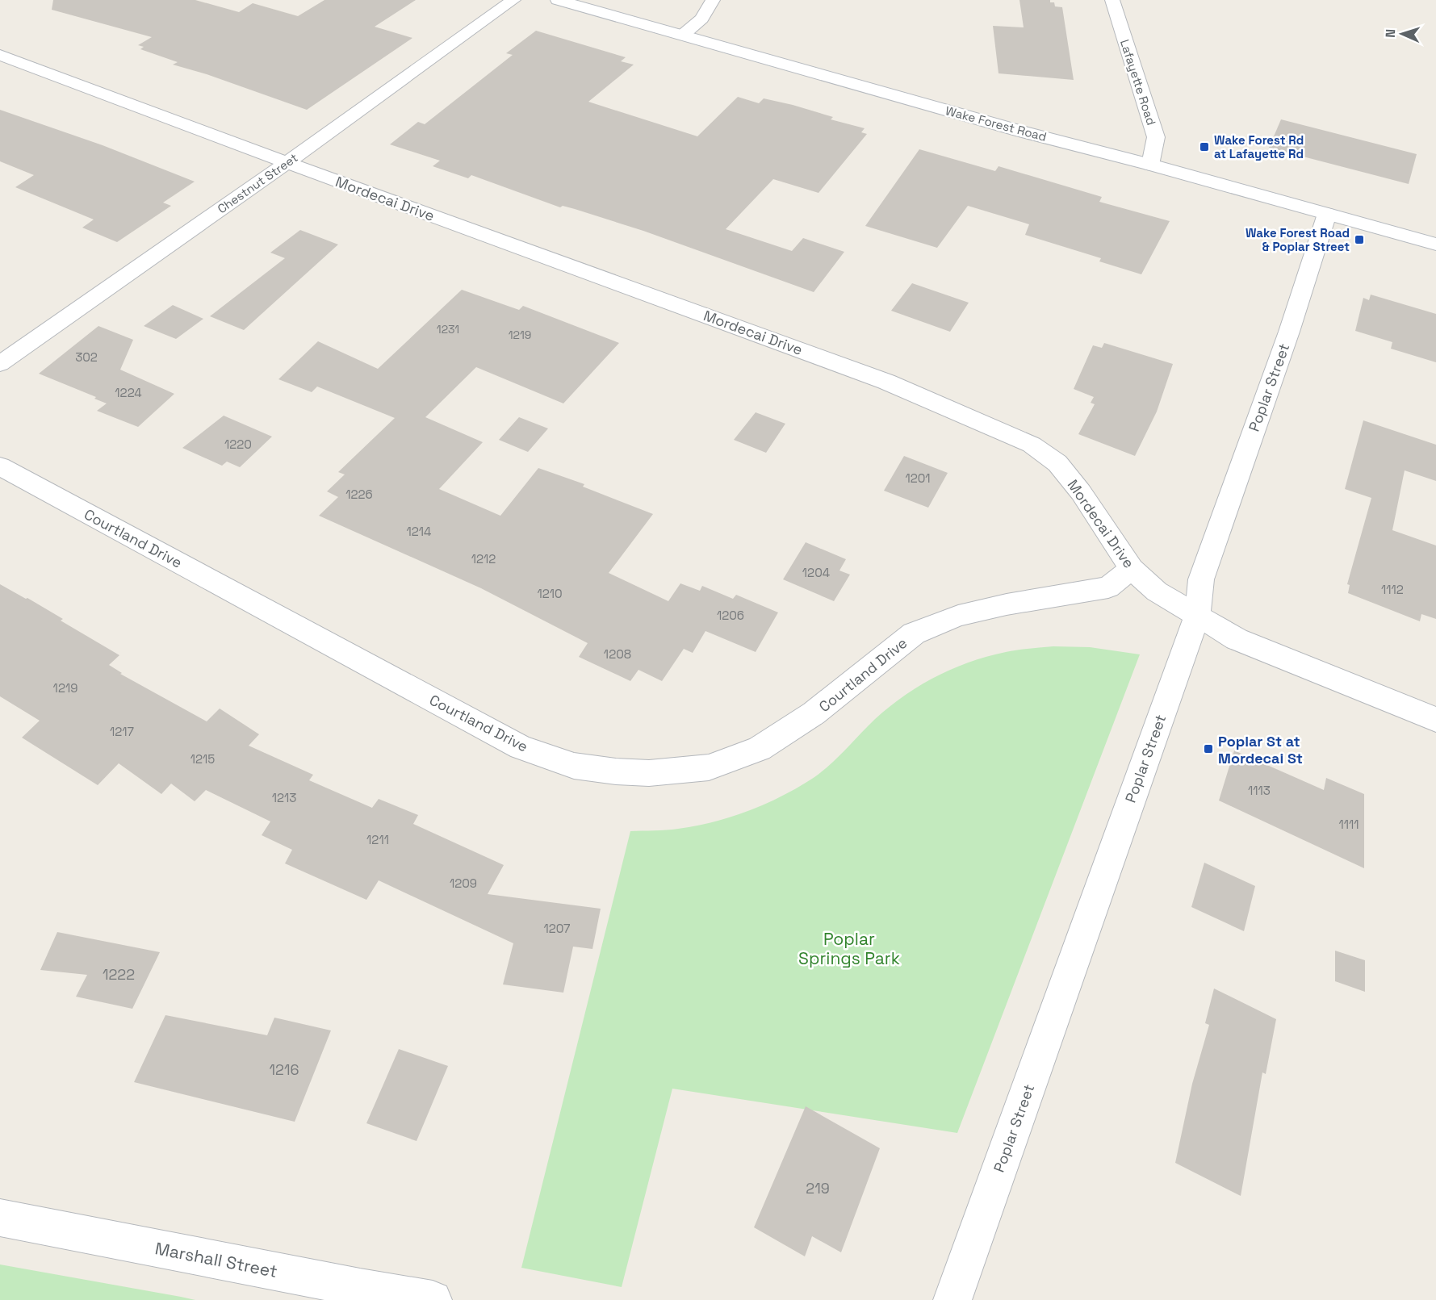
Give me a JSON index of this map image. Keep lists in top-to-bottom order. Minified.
{"streets":{"street":["Lafayette Road","Wake Forest Road","Chestnut Street","Mordecai Drive","Poplar Street","Courtland Drive","Marshall Street"]},"crossings":[["Lafayette Road","Wake Forest Road"],["Wake Forest Road","Poplar Street"],["Chestnut Street","Mordecai Drive"],["Mordecai Drive","Poplar Street"],["Mordecai Drive","Courtland Drive"]],"parks":["Poplar Springs Park"],"places":{"transit":["Wake Forest Rd at Lafayette Rd","Wake Forest Road & Poplar Street","Poplar St at Mordecai St"]},"house_numbers":["1231","1219","302","1224","1220","1201","1226","1214","1212","1204","1112","1210","1206","1208","1219","1217","1215","1113","1213","1111","1211","1209","1207","1222","1216","219"],"north":"left"}
